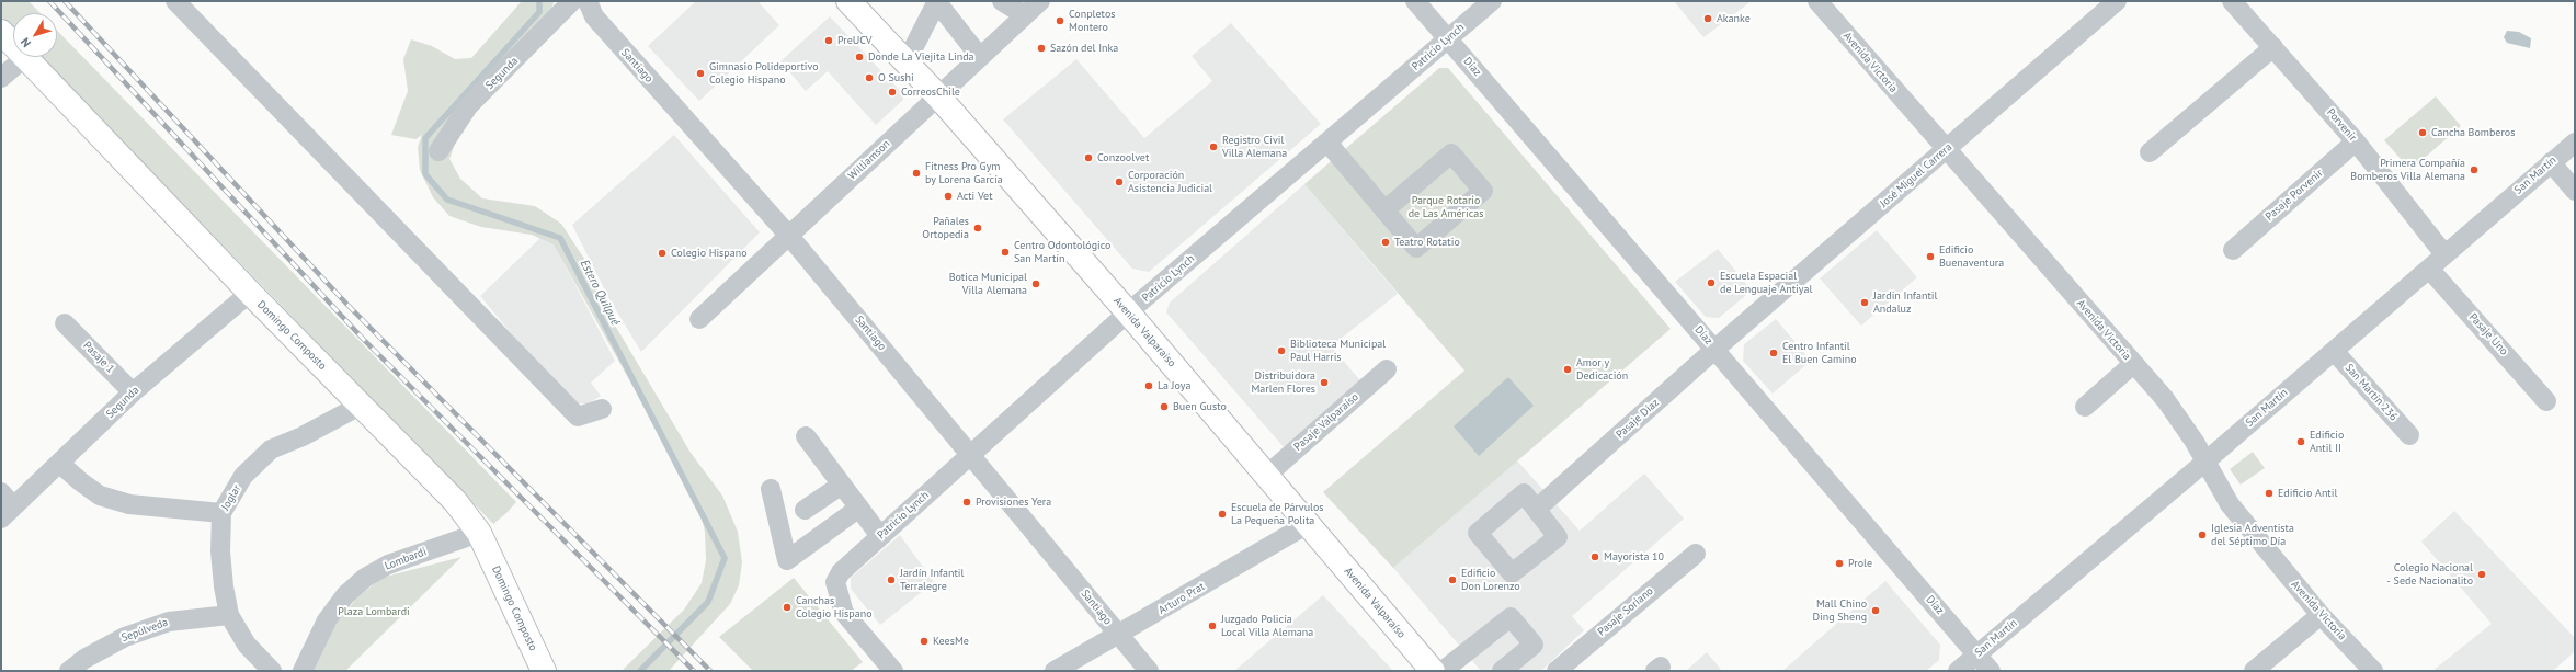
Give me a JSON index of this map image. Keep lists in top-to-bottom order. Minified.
{"streets":{"main road":["Avenida Valparaíso","Domingo Composto"],"street":["Patricio Lynch","Avenida Victoria","Santiago","Díaz","Segunda","Porvenir","Williamson","José Miguel Carrera","San Martín","Pasaje Porvenir","Pasaje Uno","Pasaje 1","San Martín 236","Pasaje Díaz","Pasaje Valparaíso","Joglar","Lombardi","Arturo Prat","Pasaje Soriano","Sepúlveda"]},"crossings":[["Patricio Lynch","Santiago"],["Patricio Lynch","Díaz"],["Patricio Lynch","Avenida Valparaíso"],["Avenida Victoria","José Miguel Carrera"],["Avenida Victoria","San Martín"],["Santiago","Williamson"],["Santiago","Arturo Prat"],["Díaz","José Miguel Carrera"],["Díaz","San Martín"],["Díaz","Pasaje Díaz"],["Segunda","Domingo Composto"],["Segunda","Pasaje 1"],["Porvenir","San Martín"],["Porvenir","Pasaje Porvenir"],["Williamson","Avenida Valparaíso"],["José Miguel Carrera","Pasaje Díaz"],["San Martín","Pasaje Uno"],["San Martín","San Martín 236"],["Avenida Valparaíso","Pasaje Valparaíso"],["Avenida Valparaíso","Arturo Prat"],["Domingo Composto","Joglar"],["Domingo Composto","Lombardi"],["Joglar","Sepúlveda"]],"water":["Estero Quilpué"],"parks":["Parque Rotario de Las Américas","Plaza Lombardi"],"places":["Akanke","Conpletos Montero","PreUCV","Sazón del Inka","Donde La Viejita Linda","Gimnasio Polideportivo Colegio Hispano","O Sushi","CorreosChile","Cancha Bomberos","Registro Civil Villa Alemana","Conzoolvet","Primera Compañía Bomberos Villa Alemana","Fitness Pro Gym by Lorena García","Corporación Asistencia Judicial","Acti Vet","Pañales Ortopedia","Teatro Rotatio","Centro Odontológico San Martín","Colegio Hispano","Edificio Buenaventura","Escuela Espacial de Lenguaje Antiyal","Botica Municipal Villa Alemana","Jardin Infantil Andaluz","Biblioteca Municipal Paul Harris","Centro Infantil El Buen Camino","Amor y Dedicación","Distribuidora Marlen Flores","La Joya","Buen Gusto","Edificio Antil II","Edificio Antil","Provisiones Yera","Escuela de Párvulos La Pequeña Polita","Iglesia Adventista del Séptimo Día","Mayorista 10","Prole","Colegio Nacional - Sede Nacionalito","Jardín Infantil Terralegre","Edificio Don Lorenzo","Canchas Colegio Hispano","Mall Chino Ding Sheng","Juzgado Policía Local Villa Alemana","KeesMe"],"north":"bottom left"}
